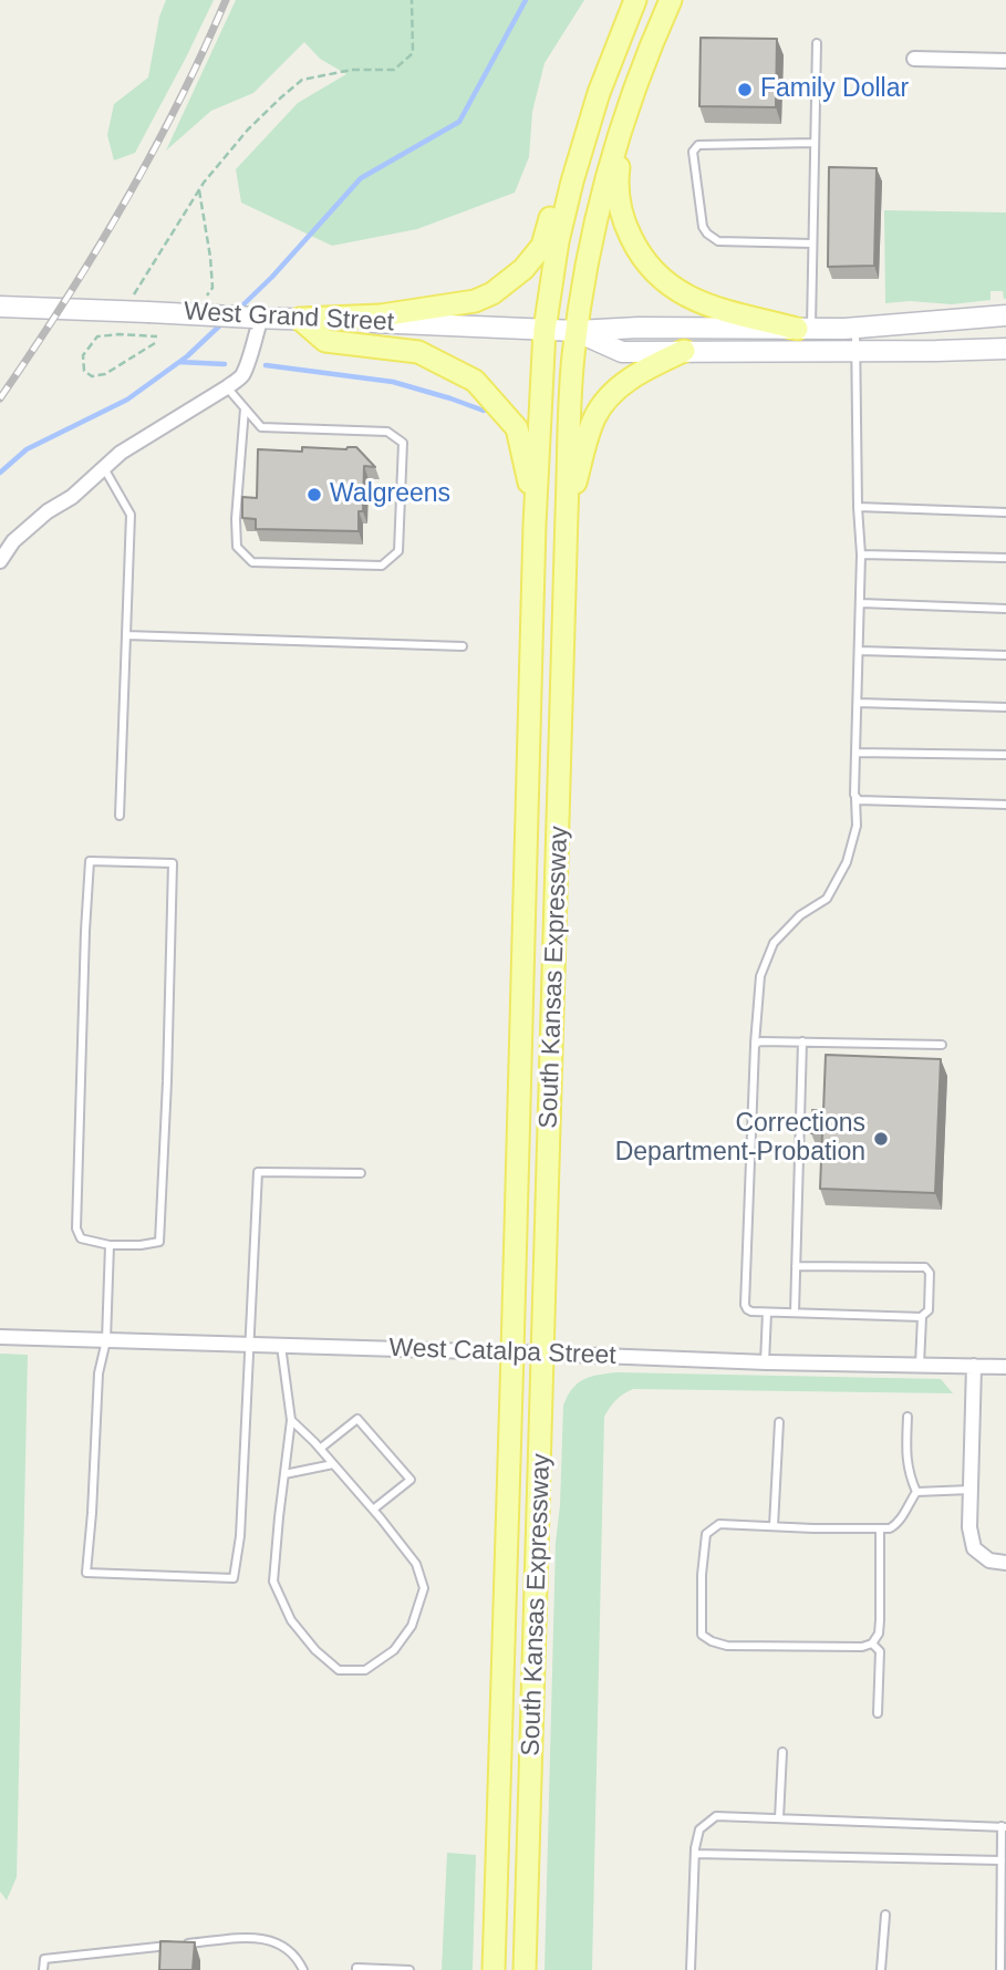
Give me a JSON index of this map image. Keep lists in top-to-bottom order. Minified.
{"streets":{"main road":["West Grand Street","South Kansas Expressway"],"street":["West Catalpa Street"]},"crossings":[["West Grand Street","South Kansas Expressway"],["South Kansas Expressway","West Catalpa Street"]],"places":["Family Dollar","Walgreens","Corrections Department-Probation"]}
